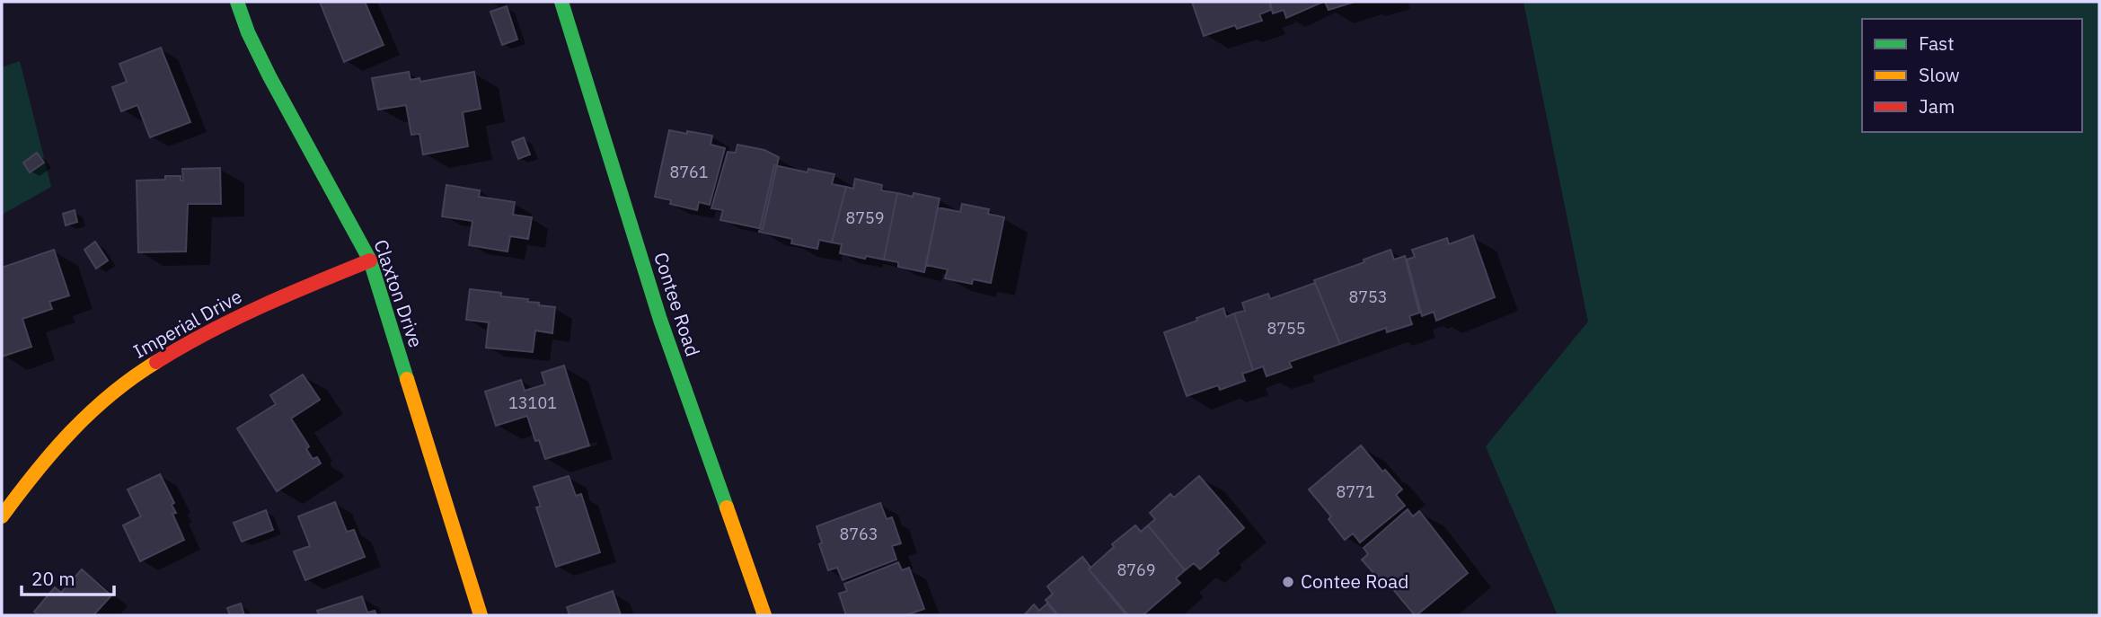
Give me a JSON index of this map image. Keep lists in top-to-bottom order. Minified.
{"streets":{"street":["Claxton Drive","Contee Road","Imperial Drive"]},"crossings":[["Claxton Drive","Imperial Drive"]],"places":["Contee Road"],"house_numbers":["8761","8759","8753","8755","13101","8771","8763","8769"],"legend":["Fast","Slow","Jam"],"scale_bar":"20 m"}
